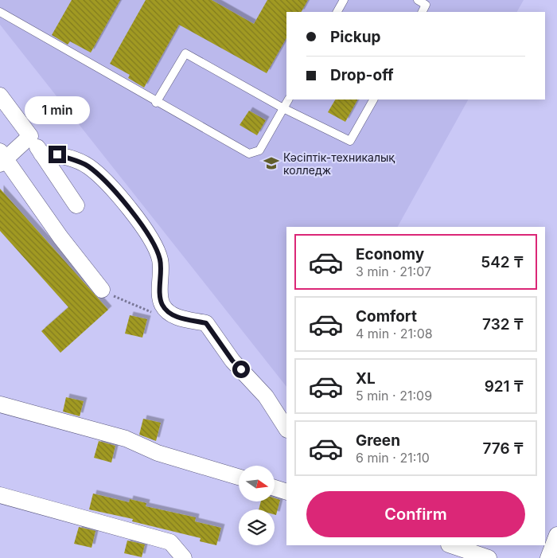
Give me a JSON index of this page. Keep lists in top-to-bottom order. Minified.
{"places":{"school or university":["Кәсіптік-техникалық колледж"]},"north":"right","page":{"banner":["Pickup","Drop-off"],"bubble":"1 min","list":[{"name":"Economy","note":"3 min · 21:07","value":"542 ₸"},{"name":"Comfort","note":"4 min · 21:08","value":"732 ₸"},{"name":"XL","note":"5 min · 21:09","value":"921 ₸"},{"name":"Green","note":"6 min · 21:10","value":"776 ₸"}],"buttons":"Confirm"}}
